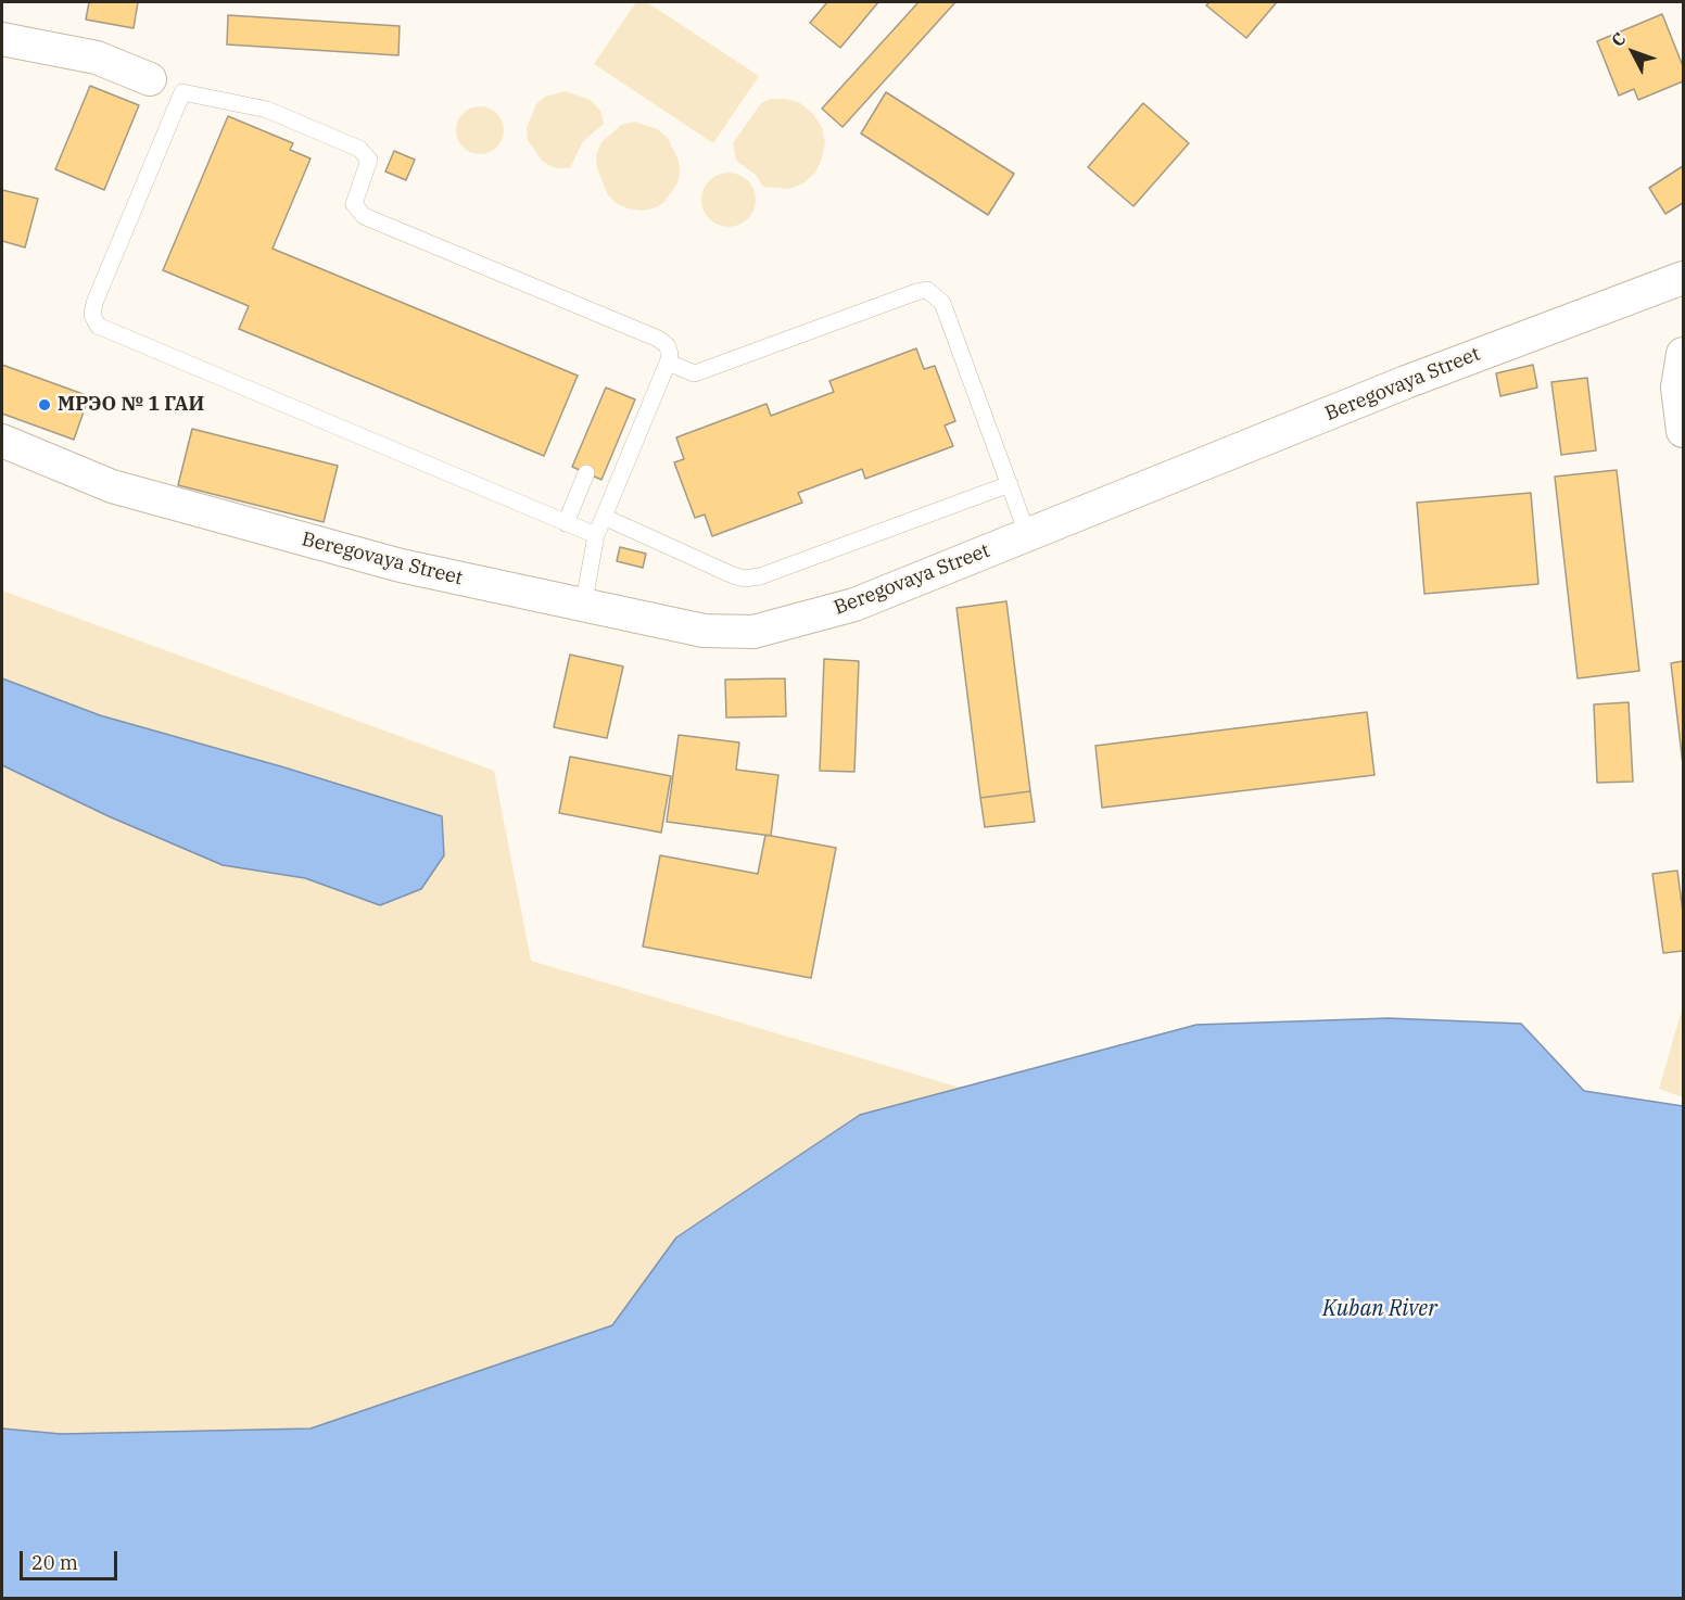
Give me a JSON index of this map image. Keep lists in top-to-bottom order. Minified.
{"streets":{"street":["Beregovaya Street"]},"water":["Kuban River"],"places":["МРЭО № 1 ГАИ"],"scale_bar":"20 m","north":"top left"}
